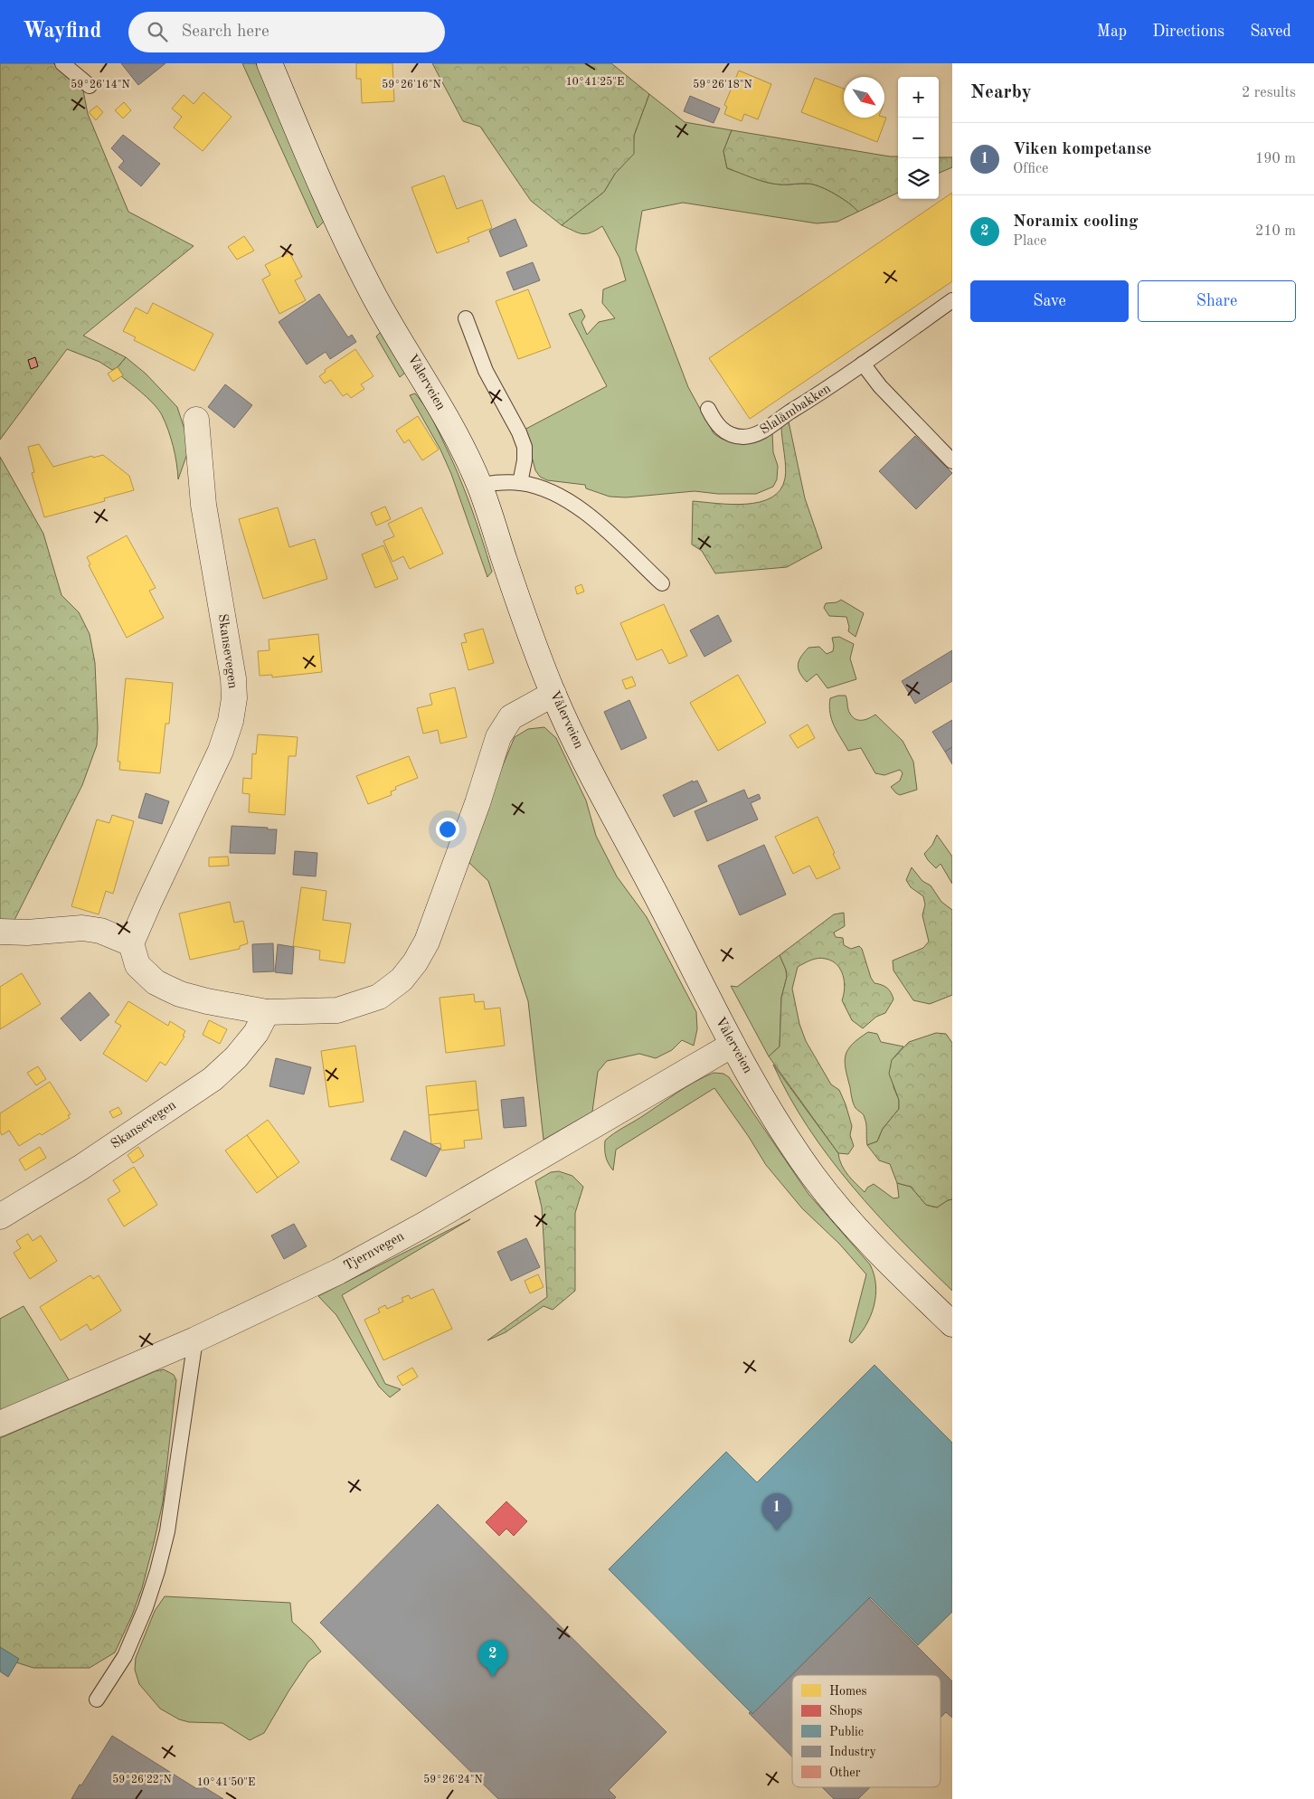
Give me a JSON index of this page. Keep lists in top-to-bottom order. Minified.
{"streets":{"street":["Vålerveien","Skansevegen","Tjernvegen"],"lane":["Slalåmbakken"]},"crossings":[["Vålerveien","Tjernvegen"]],"legend":["Homes","Shops","Public","Industry","Other"],"north":"bottom right","page":{"header":"Wayfind","search":"Search here","nav":["Map","Directions","Saved"],"heading":["Nearby","2 results"],"map_buttons":["+","−"],"list":[{"mark":"1","name":"Viken kompetanse","note":"Office","value":"190 m"},{"mark":"2","name":"Noramix cooling","note":"Place","value":"210 m"}],"buttons":["Save","Share"],"pins":["1","2"]},"coordinates":["10°41'25\"E","59°26'14\"N","59°26'16\"N","59°26'18\"N","59°26'22\"N","59°26'24\"N","10°41'50\"E"]}
